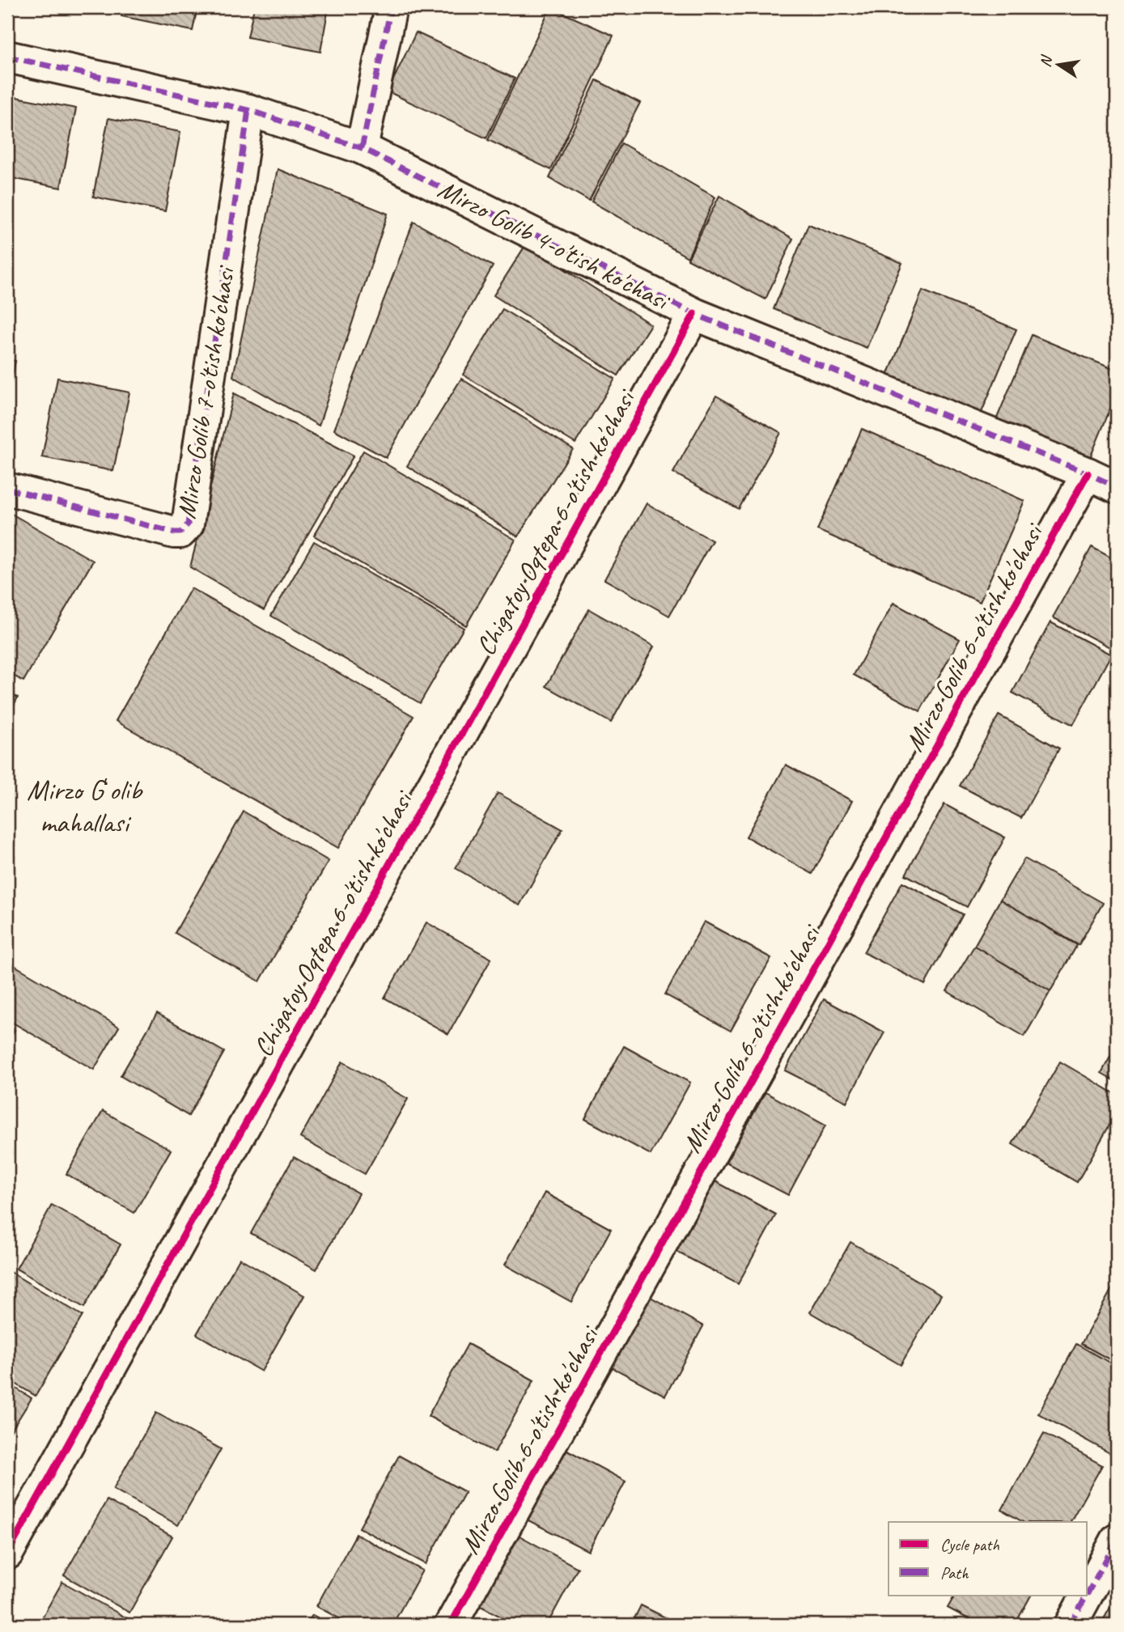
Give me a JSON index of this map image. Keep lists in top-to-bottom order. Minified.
{"streets":{"street":["Mirzo Golib 4-o'tish ko'chasi","Mirzo Golib 7-o'tish ko'chasi","Chigatoy Oqtepa 6-o'tish ko'chasi","Mirzo Golib 6-o'tish ko'chasi"]},"crossings":[["Mirzo Golib 4-o'tish ko'chasi","Mirzo Golib 7-o'tish ko'chasi"],["Mirzo Golib 4-o'tish ko'chasi","Chigatoy Oqtepa 6-o'tish ko'chasi"],["Mirzo Golib 4-o'tish ko'chasi","Mirzo Golib 6-o'tish ko'chasi"]],"districts":["Mirzo Gʻolib mahallasi"],"legend":["Cycle path","Path"],"north":"left"}
